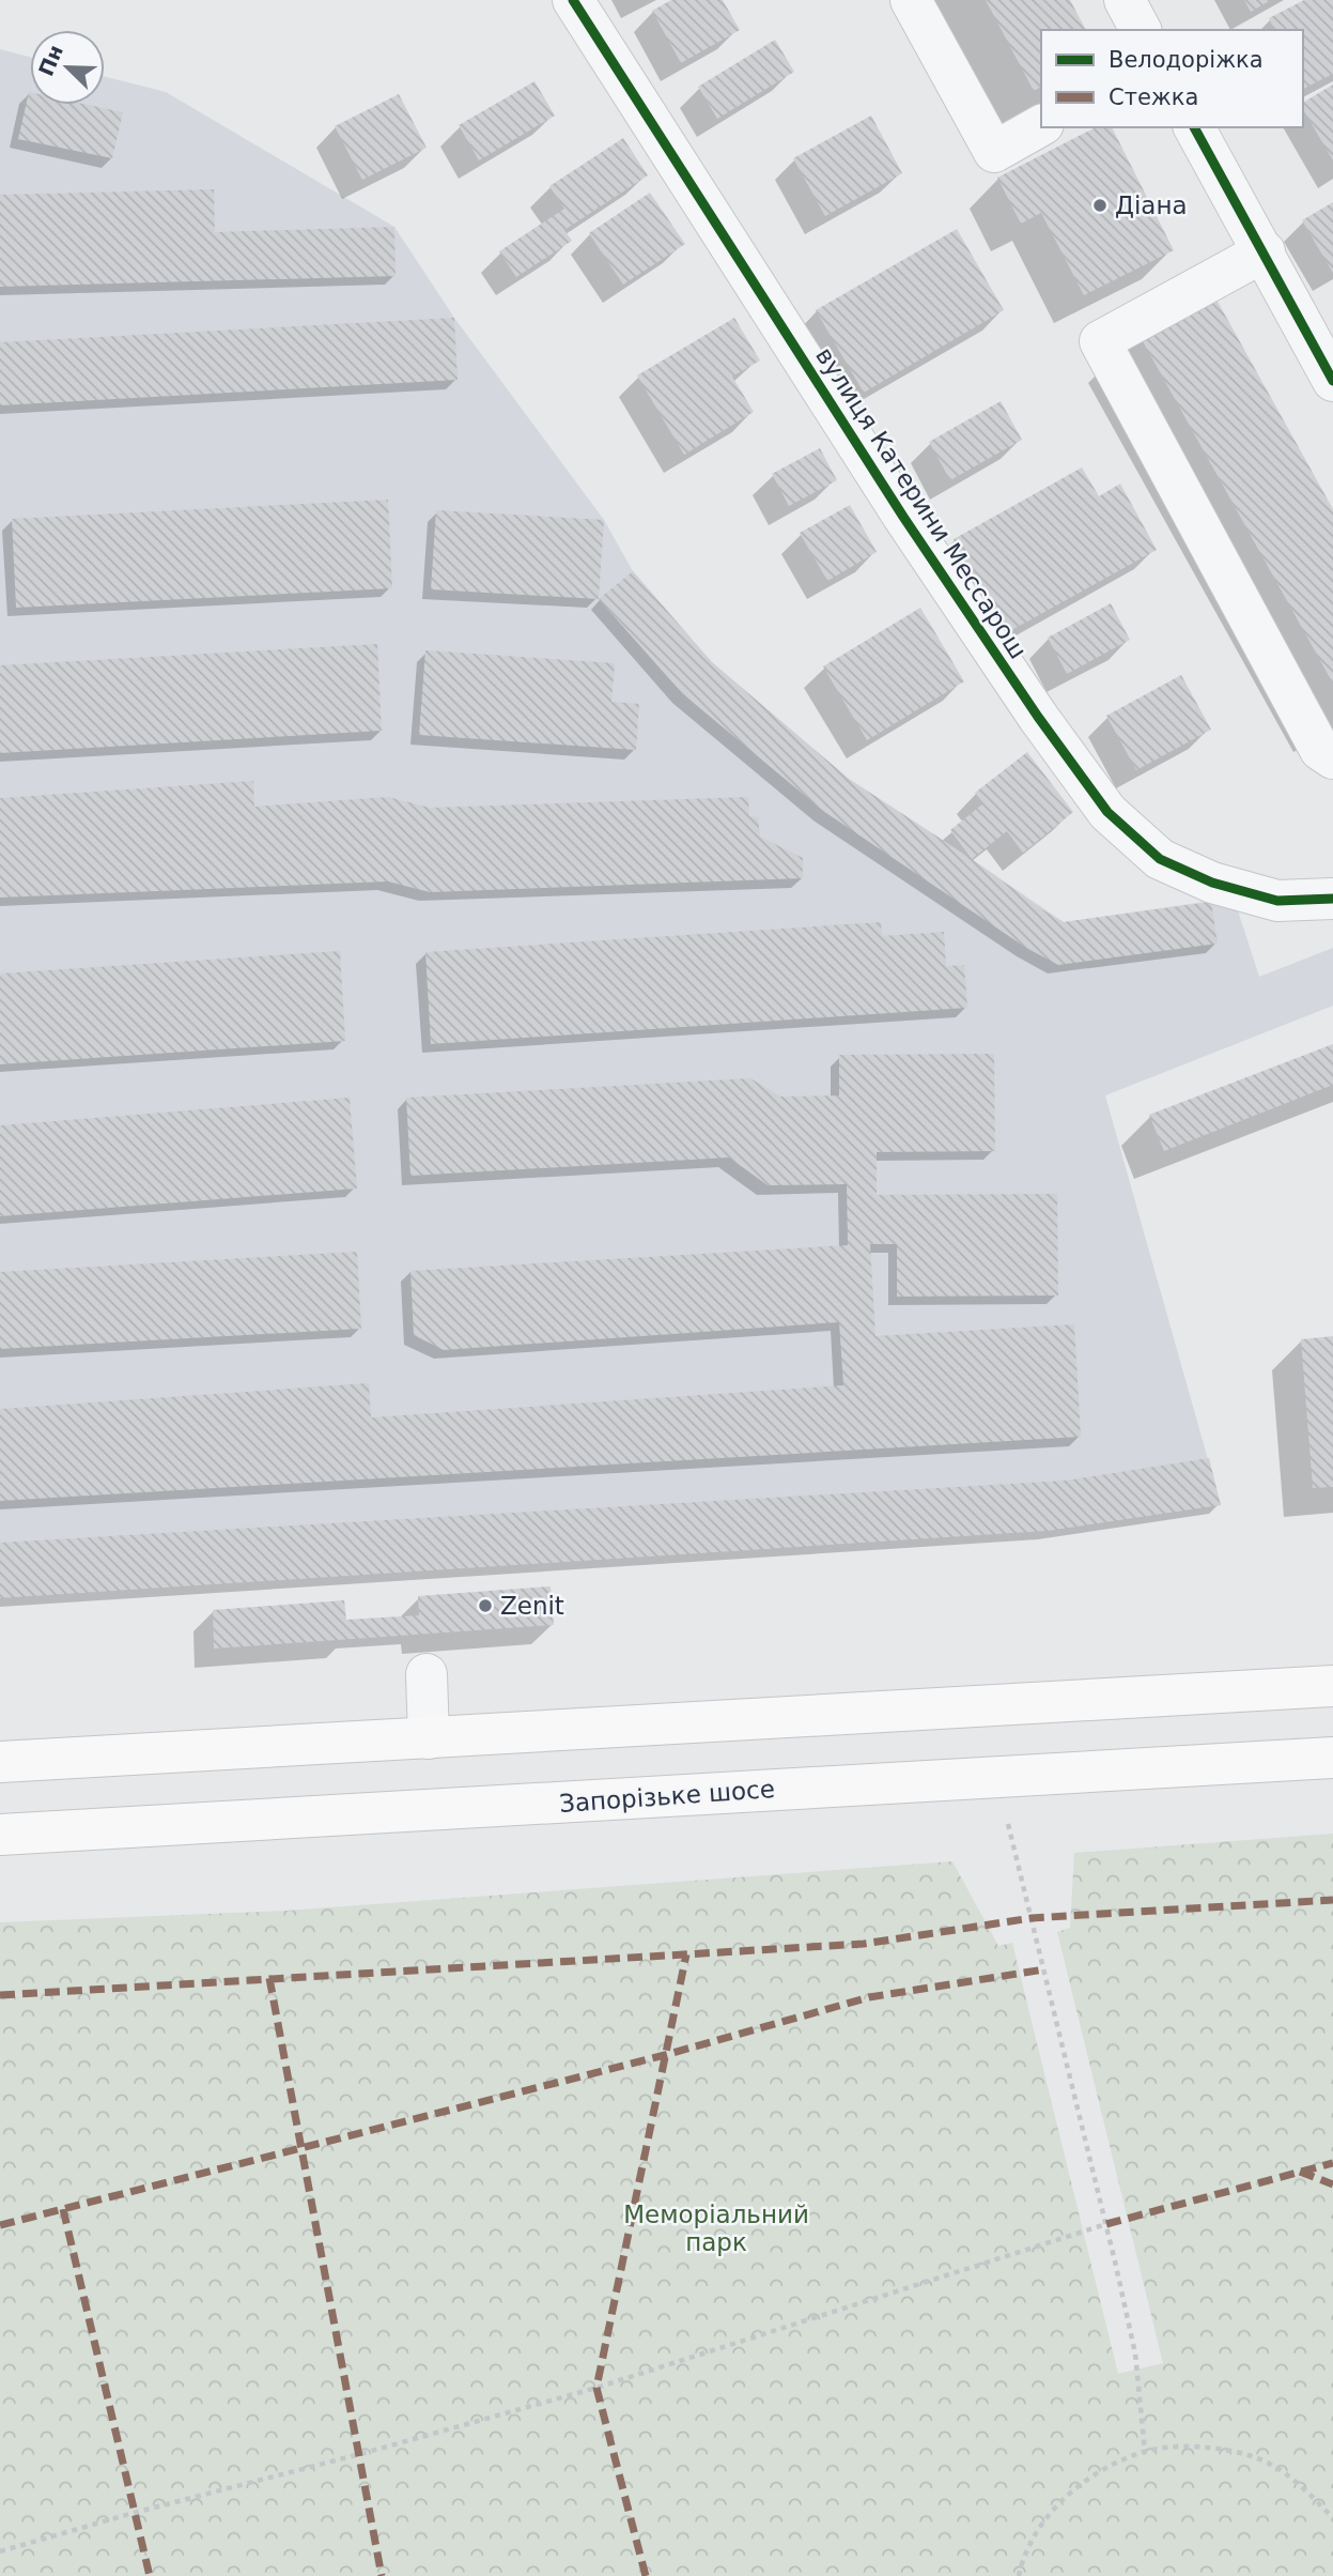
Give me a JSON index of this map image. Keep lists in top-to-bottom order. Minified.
{"streets":{"main road":["Запорізьке шосе"],"street":["вулиця Катерини Мессарош"]},"parks":["Меморіальний парк"],"places":["Діана","Zenit"],"legend":["Велодоріжка","Стежка"],"north":"top left"}
